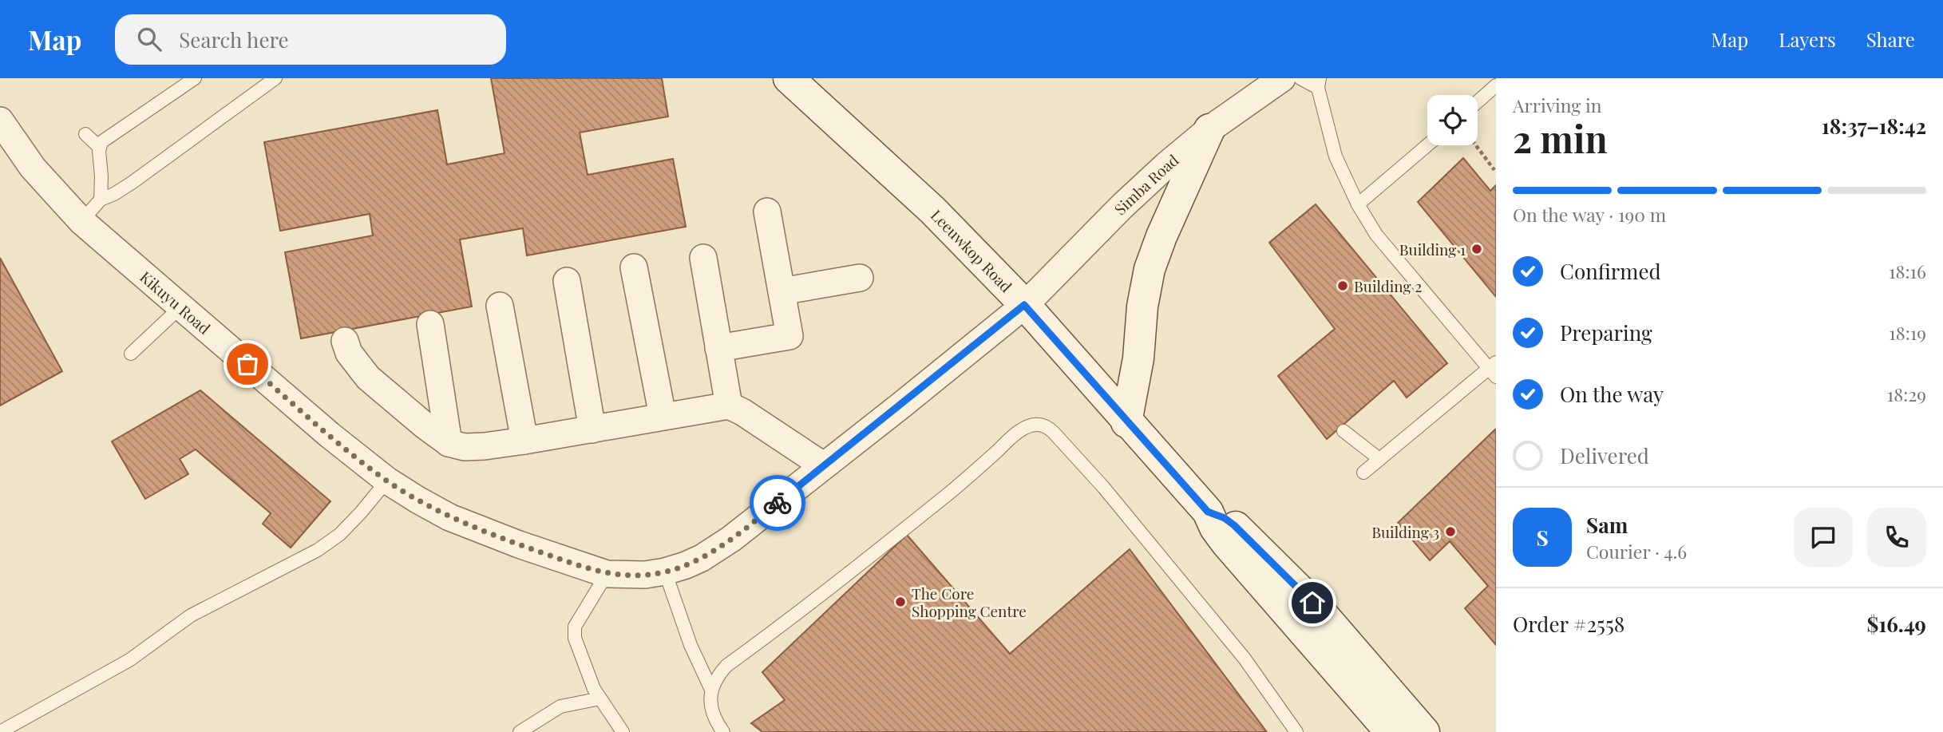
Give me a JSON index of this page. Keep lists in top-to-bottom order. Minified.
{"streets":{"street":["Simba Road","Leeuwkop Road","Kikuyu Road"]},"crossings":[["Simba Road","Leeuwkop Road"],["Simba Road","Kikuyu Road"],["Leeuwkop Road","Kikuyu Road"]],"places":["Building 1","Building 2","Building 3","The Core Shopping Centre"],"page":{"header":"Map","search":"Search here","nav":["Map","Layers","Share"],"heading":["2 min","Arriving in","18:37–18:42"],"panel":["Sam","Courier · 4.6","Order #2558","$16.49"],"bar":"On the way · 190 m","list":[["Confirmed","18:16"],["Preparing","18:19"],["On the way","18:29"],"Delivered"],"round":"S"}}
